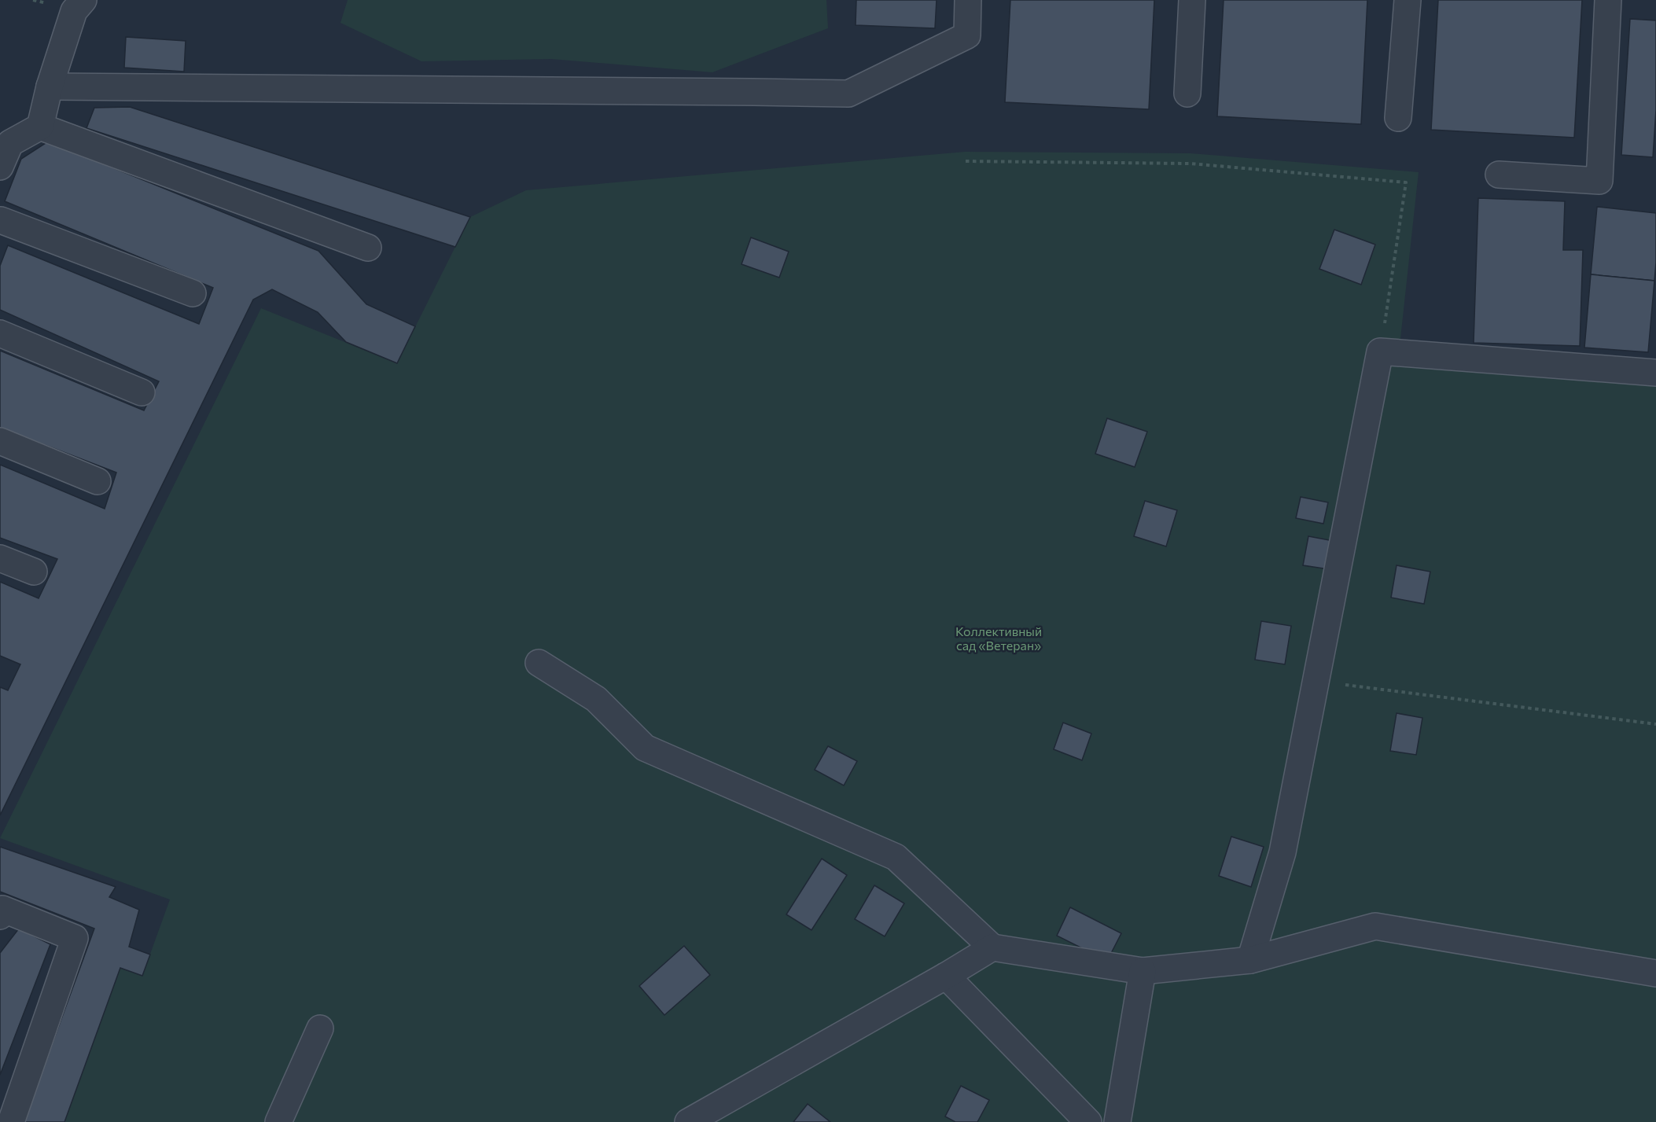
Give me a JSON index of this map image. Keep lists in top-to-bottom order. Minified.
{"parks":["Коллективный сад «Ветеран»"]}
